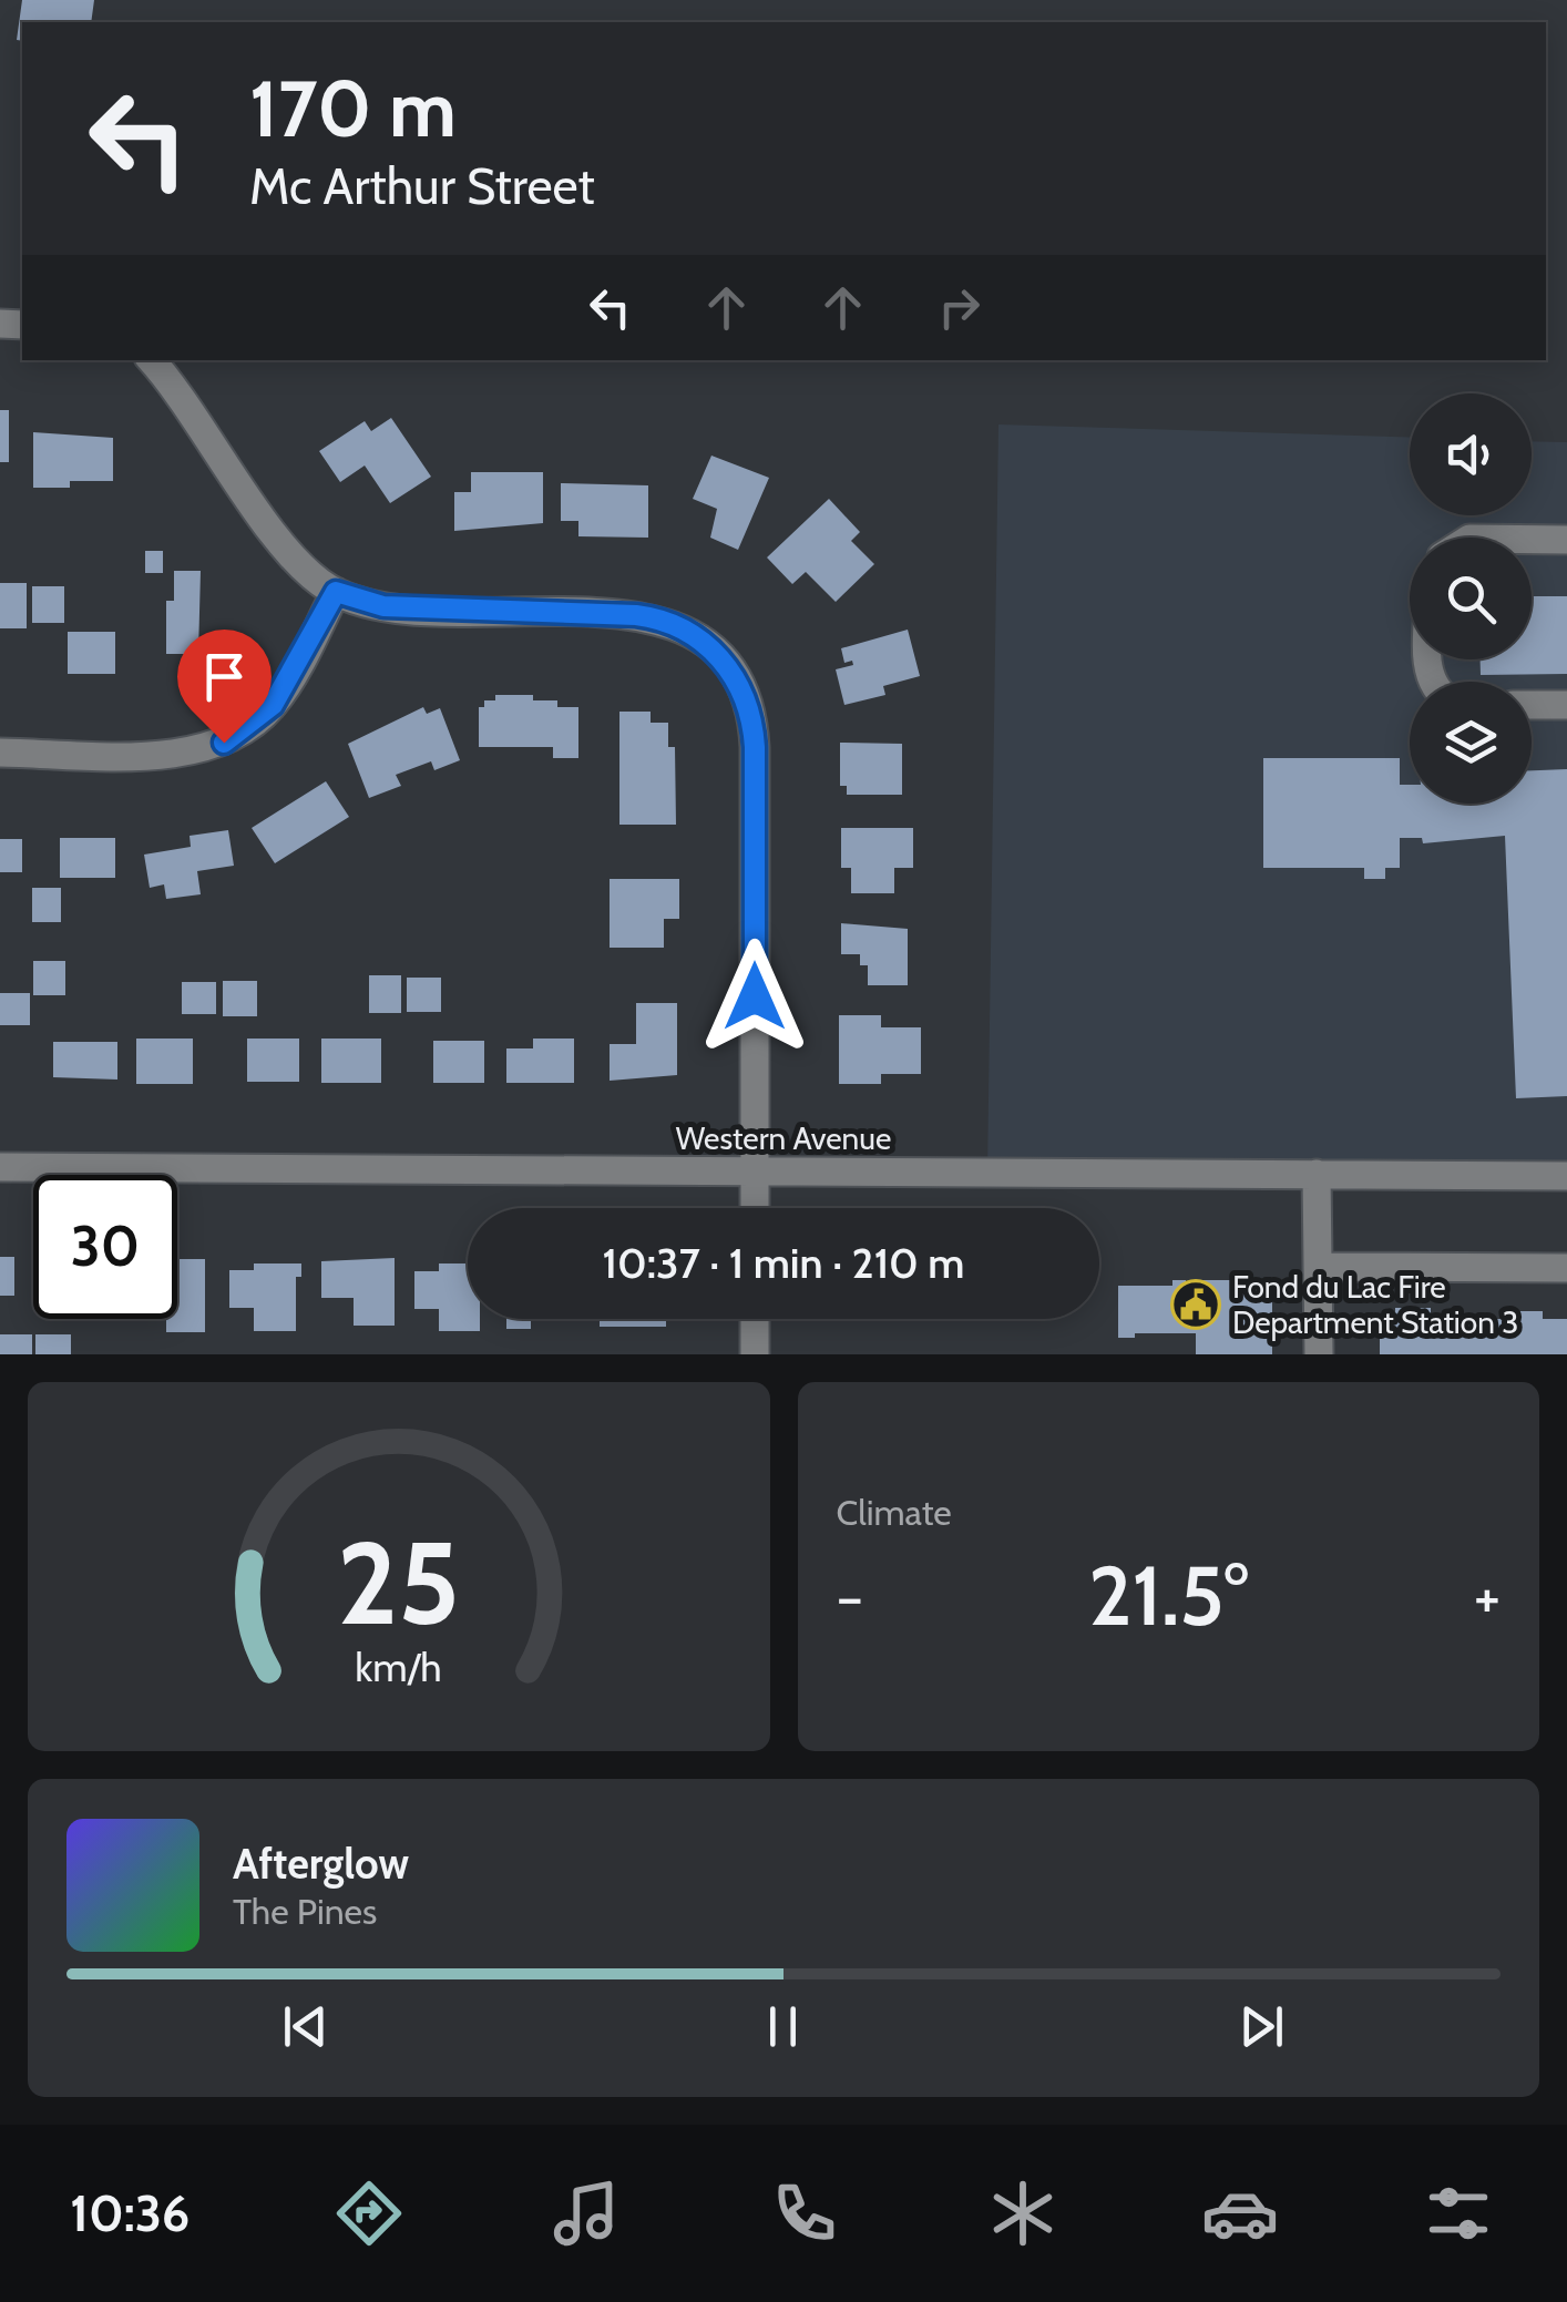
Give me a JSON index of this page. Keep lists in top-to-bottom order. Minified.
{"streets":{"street":["Western Avenue"]},"places":{"public building":["Fond du Lac Fire Department Station 3"]},"page":{"turn":["170 m","Mc Arthur Street"],"limit":"30","trip":"10:37 · 1 min · 210 m","tile":"Climate","heat":["−","21.5°","+"],"song":["Afterglow","The Pines"],"tabs":"10:36","gauge":["25","km/h"]}}
